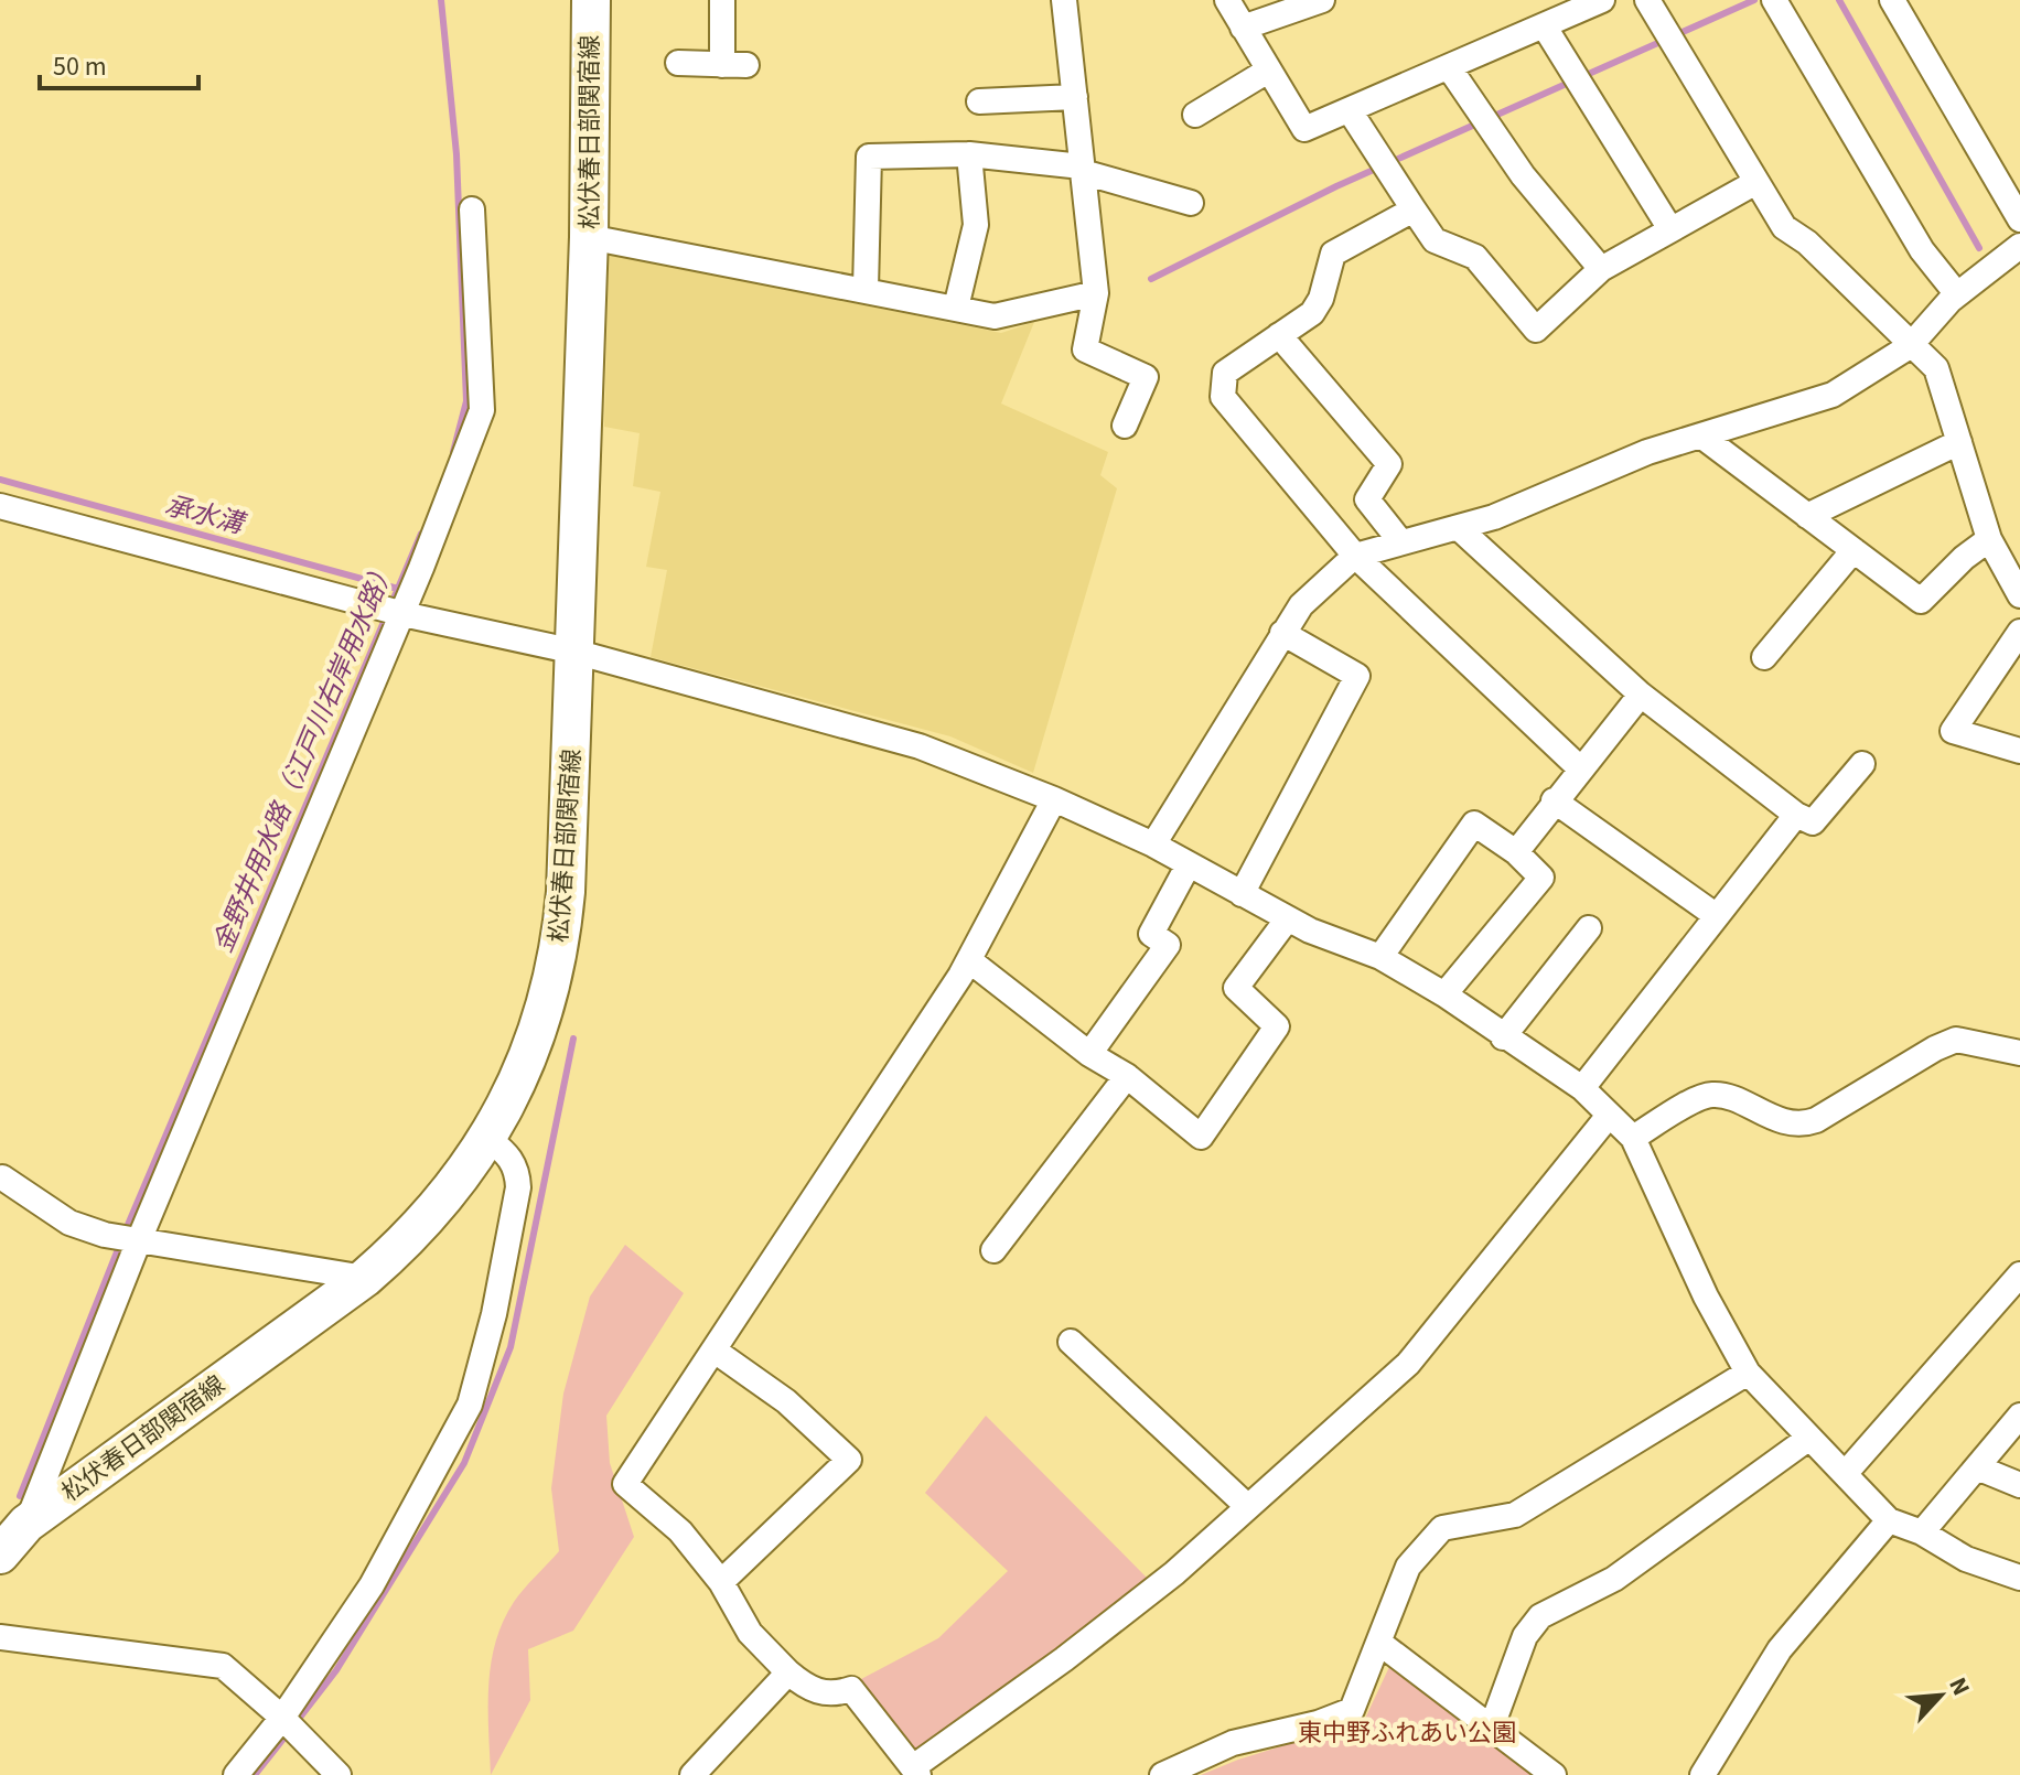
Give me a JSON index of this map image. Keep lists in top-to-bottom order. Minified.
{"streets":{"main road":["松伏春日部関宿線"]},"water":["承水溝","金野井用水路（江戸川右岸用水路）"],"parks":["東中野ふれあい公園"],"scale_bar":"50 m","north":"top right"}
